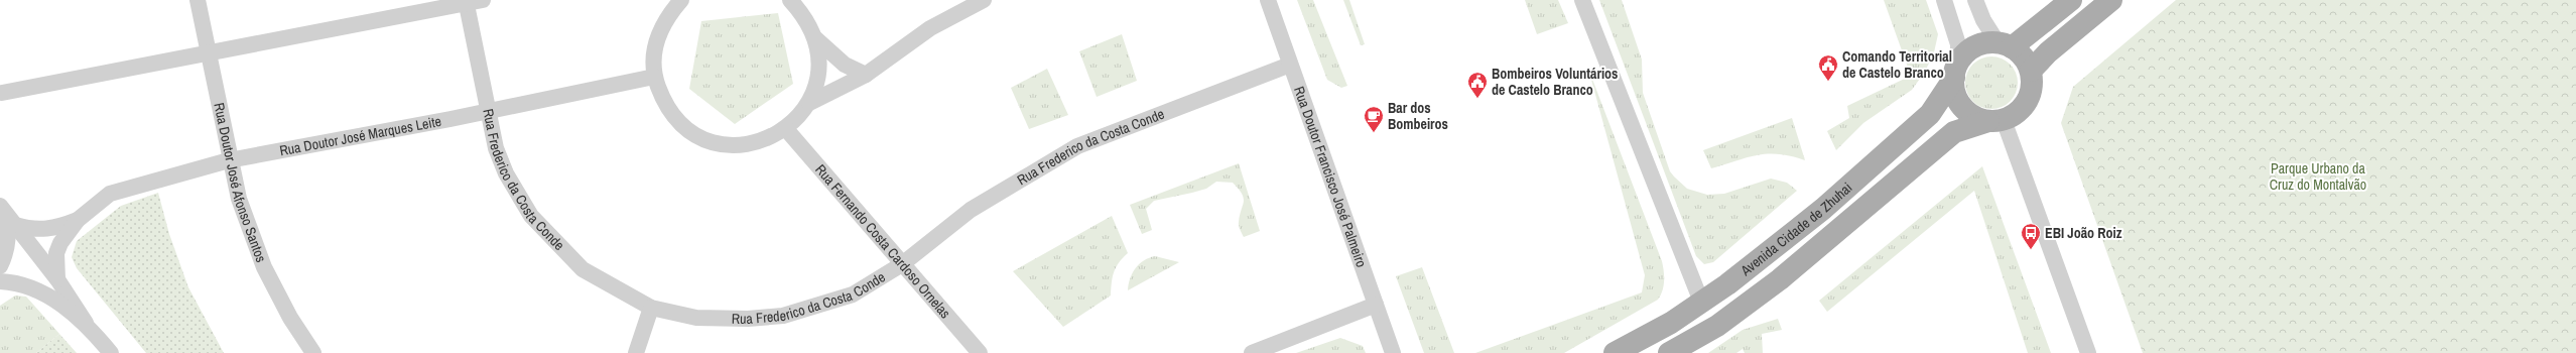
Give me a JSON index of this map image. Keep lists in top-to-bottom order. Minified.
{"streets":{"main road":["Avenida Cidade de Zhuhai"],"street":["Rua Doutor José Marques Leite","Rua Frederico da Costa Conde","Rua Doutor Francisco José Palmeiro","Rua Doutor José Afonso Santos","Rua Fernando Costa Cardoso Ornelas"]},"crossings":[["Rua Doutor José Marques Leite","Rua Frederico da Costa Conde"],["Rua Doutor José Marques Leite","Rua Doutor José Afonso Santos"],["Rua Frederico da Costa Conde","Rua Doutor Francisco José Palmeiro"],["Rua Frederico da Costa Conde","Rua Fernando Costa Cardoso Ornelas"]],"parks":["Parque Urbano da Cruz do Montalvão"],"places":{"public building":["Comando Territorial de Castelo Branco","Bombeiros Voluntários de Castelo Branco"],"cafe":["Bar dos Bombeiros"],"bus stop":["EBI João Roiz"]}}
